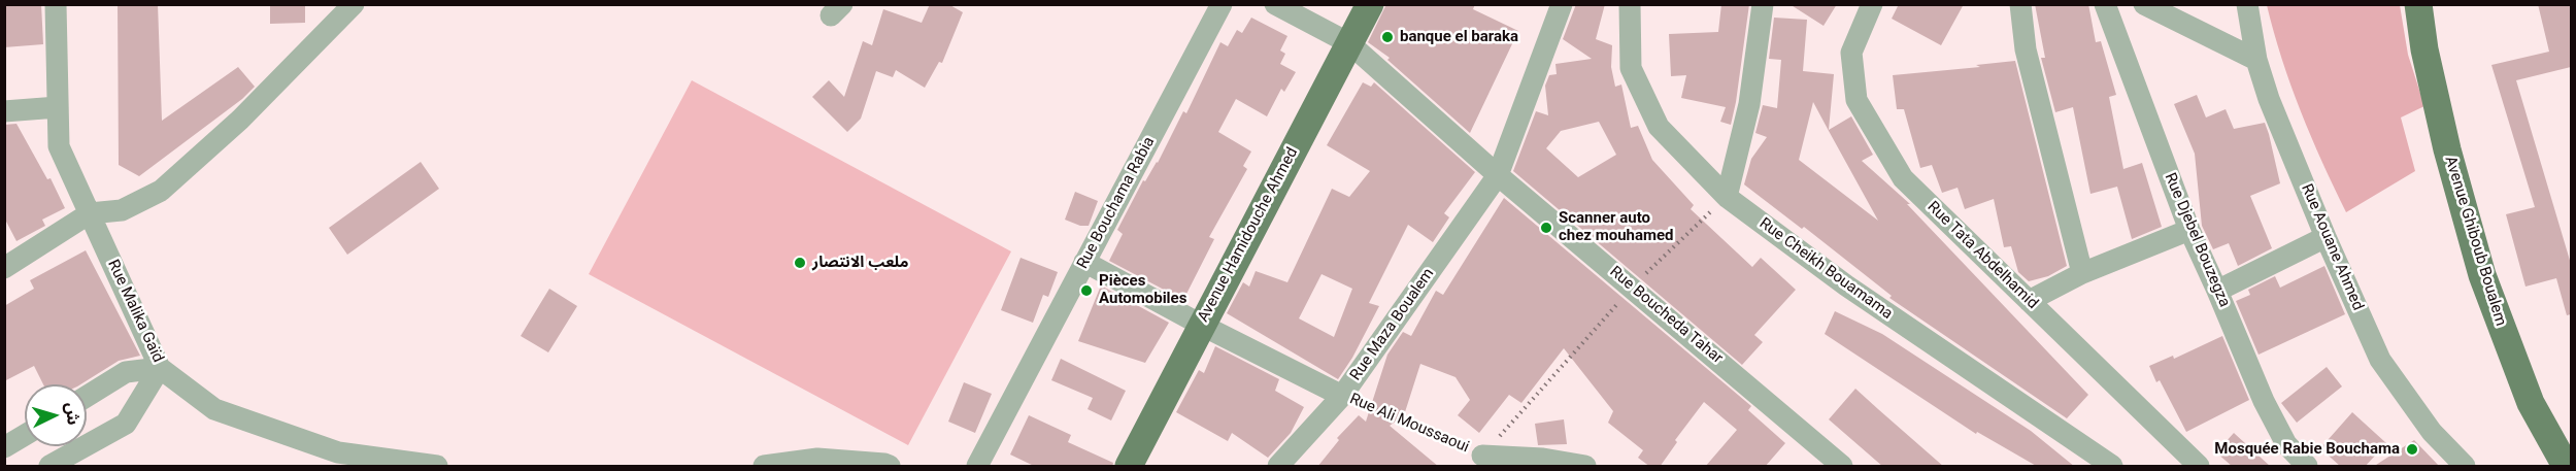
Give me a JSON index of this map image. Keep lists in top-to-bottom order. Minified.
{"streets":{"main road":["Avenue Hamidouche Ahmed","Avenue Ghiboub Boualem"],"street":["Rue Bouchama Rabia","Rue Djebel Bouzegza","Rue Aouane Ahmed","Rue Tata Abdelhamid","Rue Cheikh Bouamama","Rue Malika Gaïd","Rue Boucheda Tahar","Rue Maza Boualem","Rue Ali Moussaoui"]},"crossings":[["Avenue Hamidouche Ahmed","Rue Boucheda Tahar"],["Rue Boucheda Tahar","Rue Maza Boualem"],["Rue Maza Boualem","Rue Ali Moussaoui"]],"places":["banque el baraka","Scanner auto chez mouhamed","ملعب الانتصار","Pièces Automobiles","Mosquée Rabie Bouchama"],"north":"right"}
